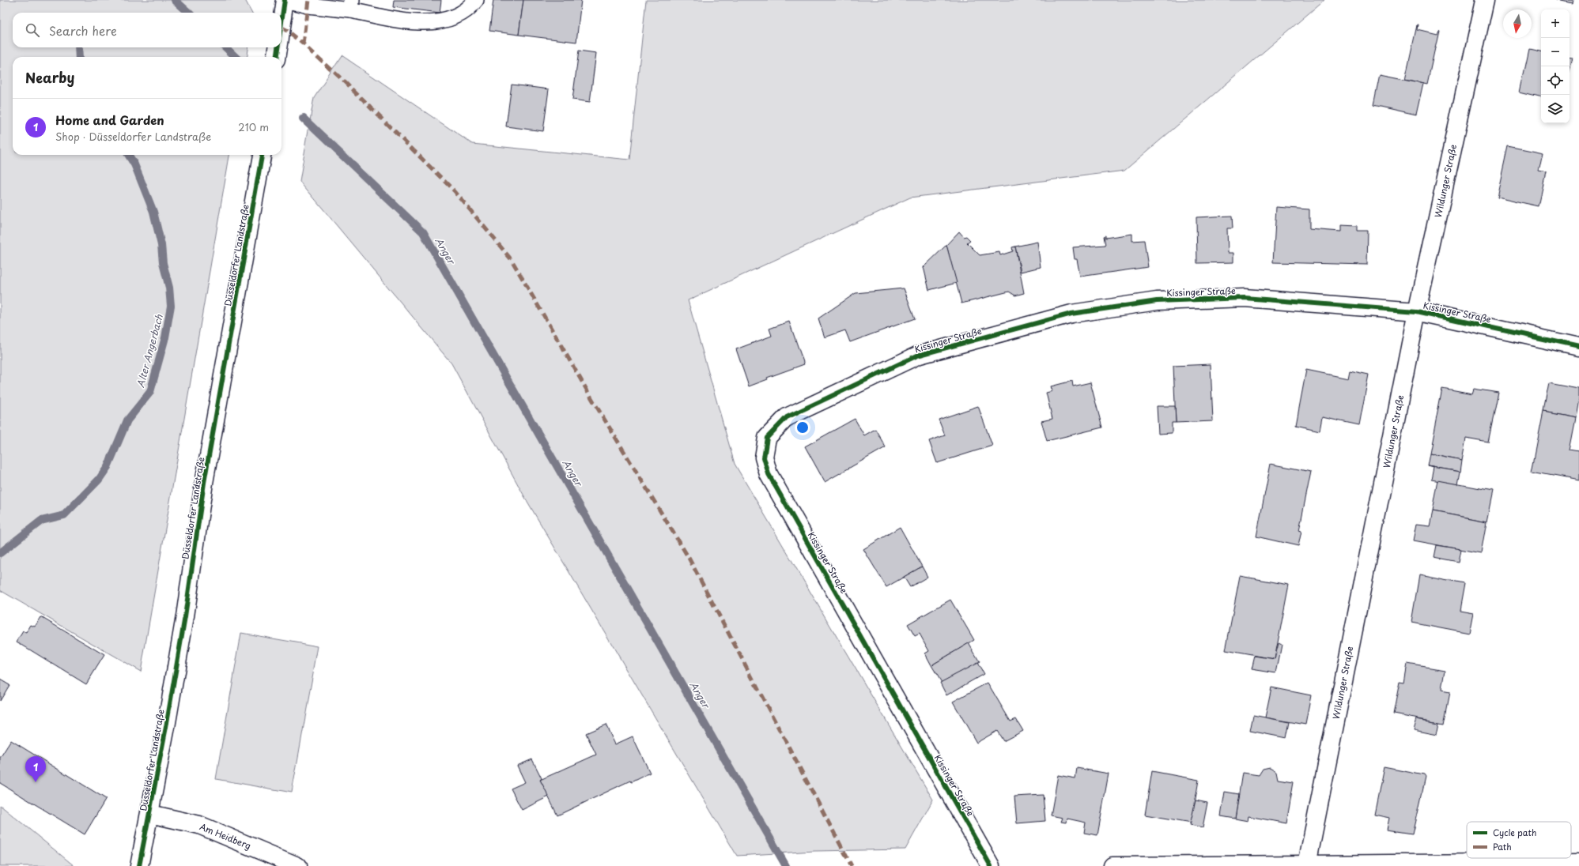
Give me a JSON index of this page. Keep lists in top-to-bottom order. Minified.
{"streets":{"street":["Wildunger Straße","Düsseldorfer Landstraße","Kissinger Straße","Am Heidberg"]},"crossings":[["Wildunger Straße","Kissinger Straße"],["Düsseldorfer Landstraße","Am Heidberg"]],"water":["Anger","Alter Angerbach"],"legend":["Cycle path","Path"],"north":"bottom","page":{"map_buttons":["+","−"],"search":"Search here","heading":"Nearby","list":[{"mark":"1","name":"Home and Garden","note":"Shop · Düsseldorfer Landstraße","value":"210 m"}],"pins":"1"}}
